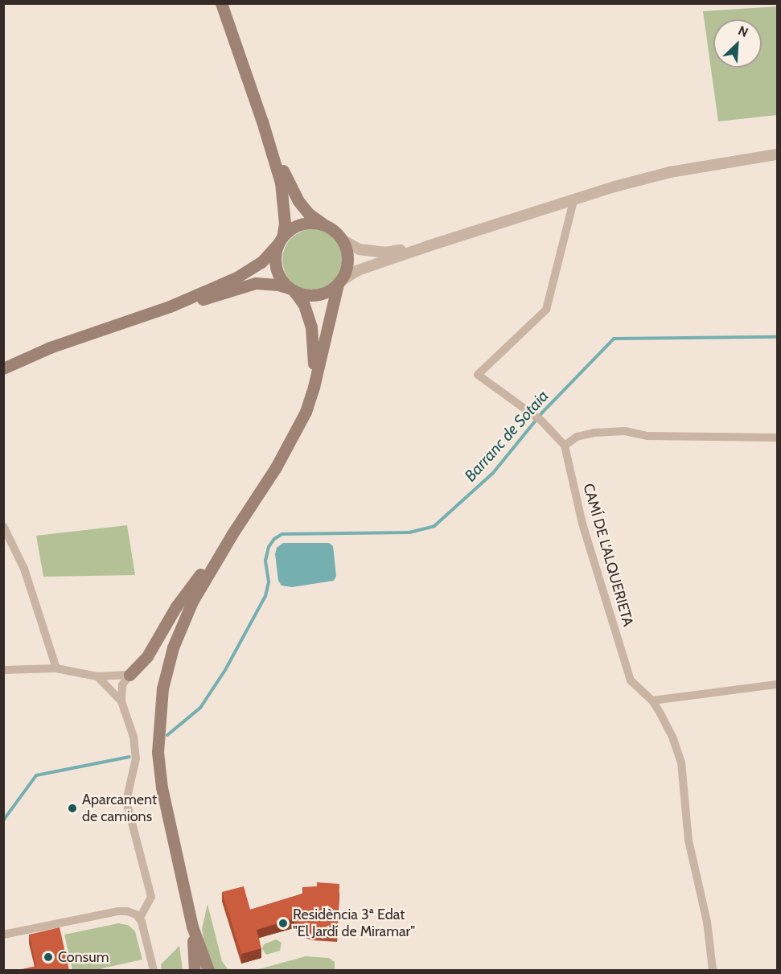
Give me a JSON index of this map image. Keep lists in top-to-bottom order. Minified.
{"streets":{"street":["CAMÍ DE L'ALQUERIETA"]},"water":["Barranc de Sotaia"],"places":["Aparcament de camions","Residència 3ª Edat \"El Jardí de Miramar\"","Consum"],"north":"top right"}
